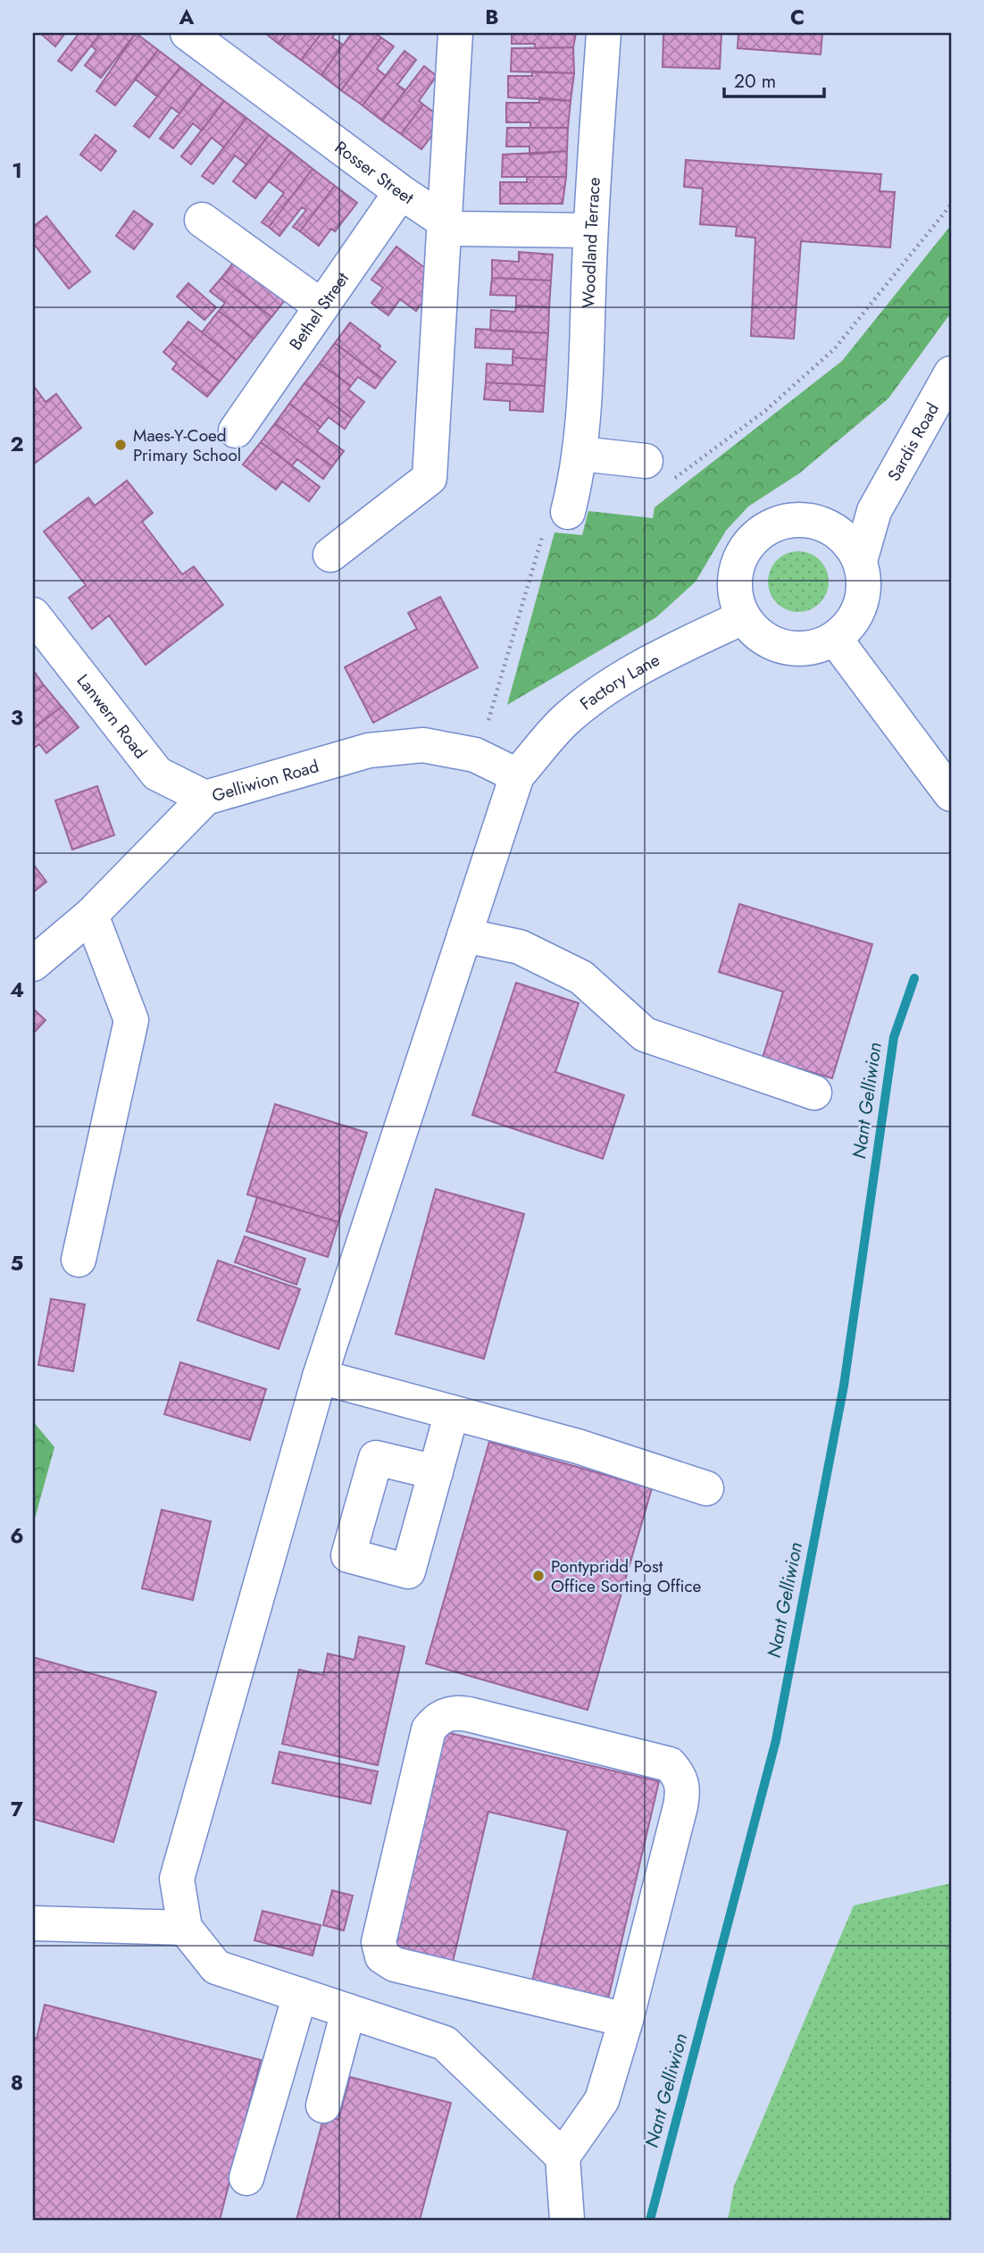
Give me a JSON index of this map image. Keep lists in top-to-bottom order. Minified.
{"streets":{"street":["Rosser Street","Woodland Terrace","Bethel Street","Sardis Road","Factory Lane","Lanwern Road","Gelliwion Road"]},"crossings":[["Rosser Street","Woodland Terrace"],["Rosser Street","Bethel Street"],["Sardis Road","Factory Lane"],["Factory Lane","Gelliwion Road"],["Lanwern Road","Gelliwion Road"]],"water":["Nant Gelliwion"],"places":["Maes-Y-Coed Primary School","Pontypridd Post Office Sorting Office"],"scale_bar":"20 m","grid":{"columns":["A","B","C"],"rows":["1","2","3","4","5","6","7","8"]}}
